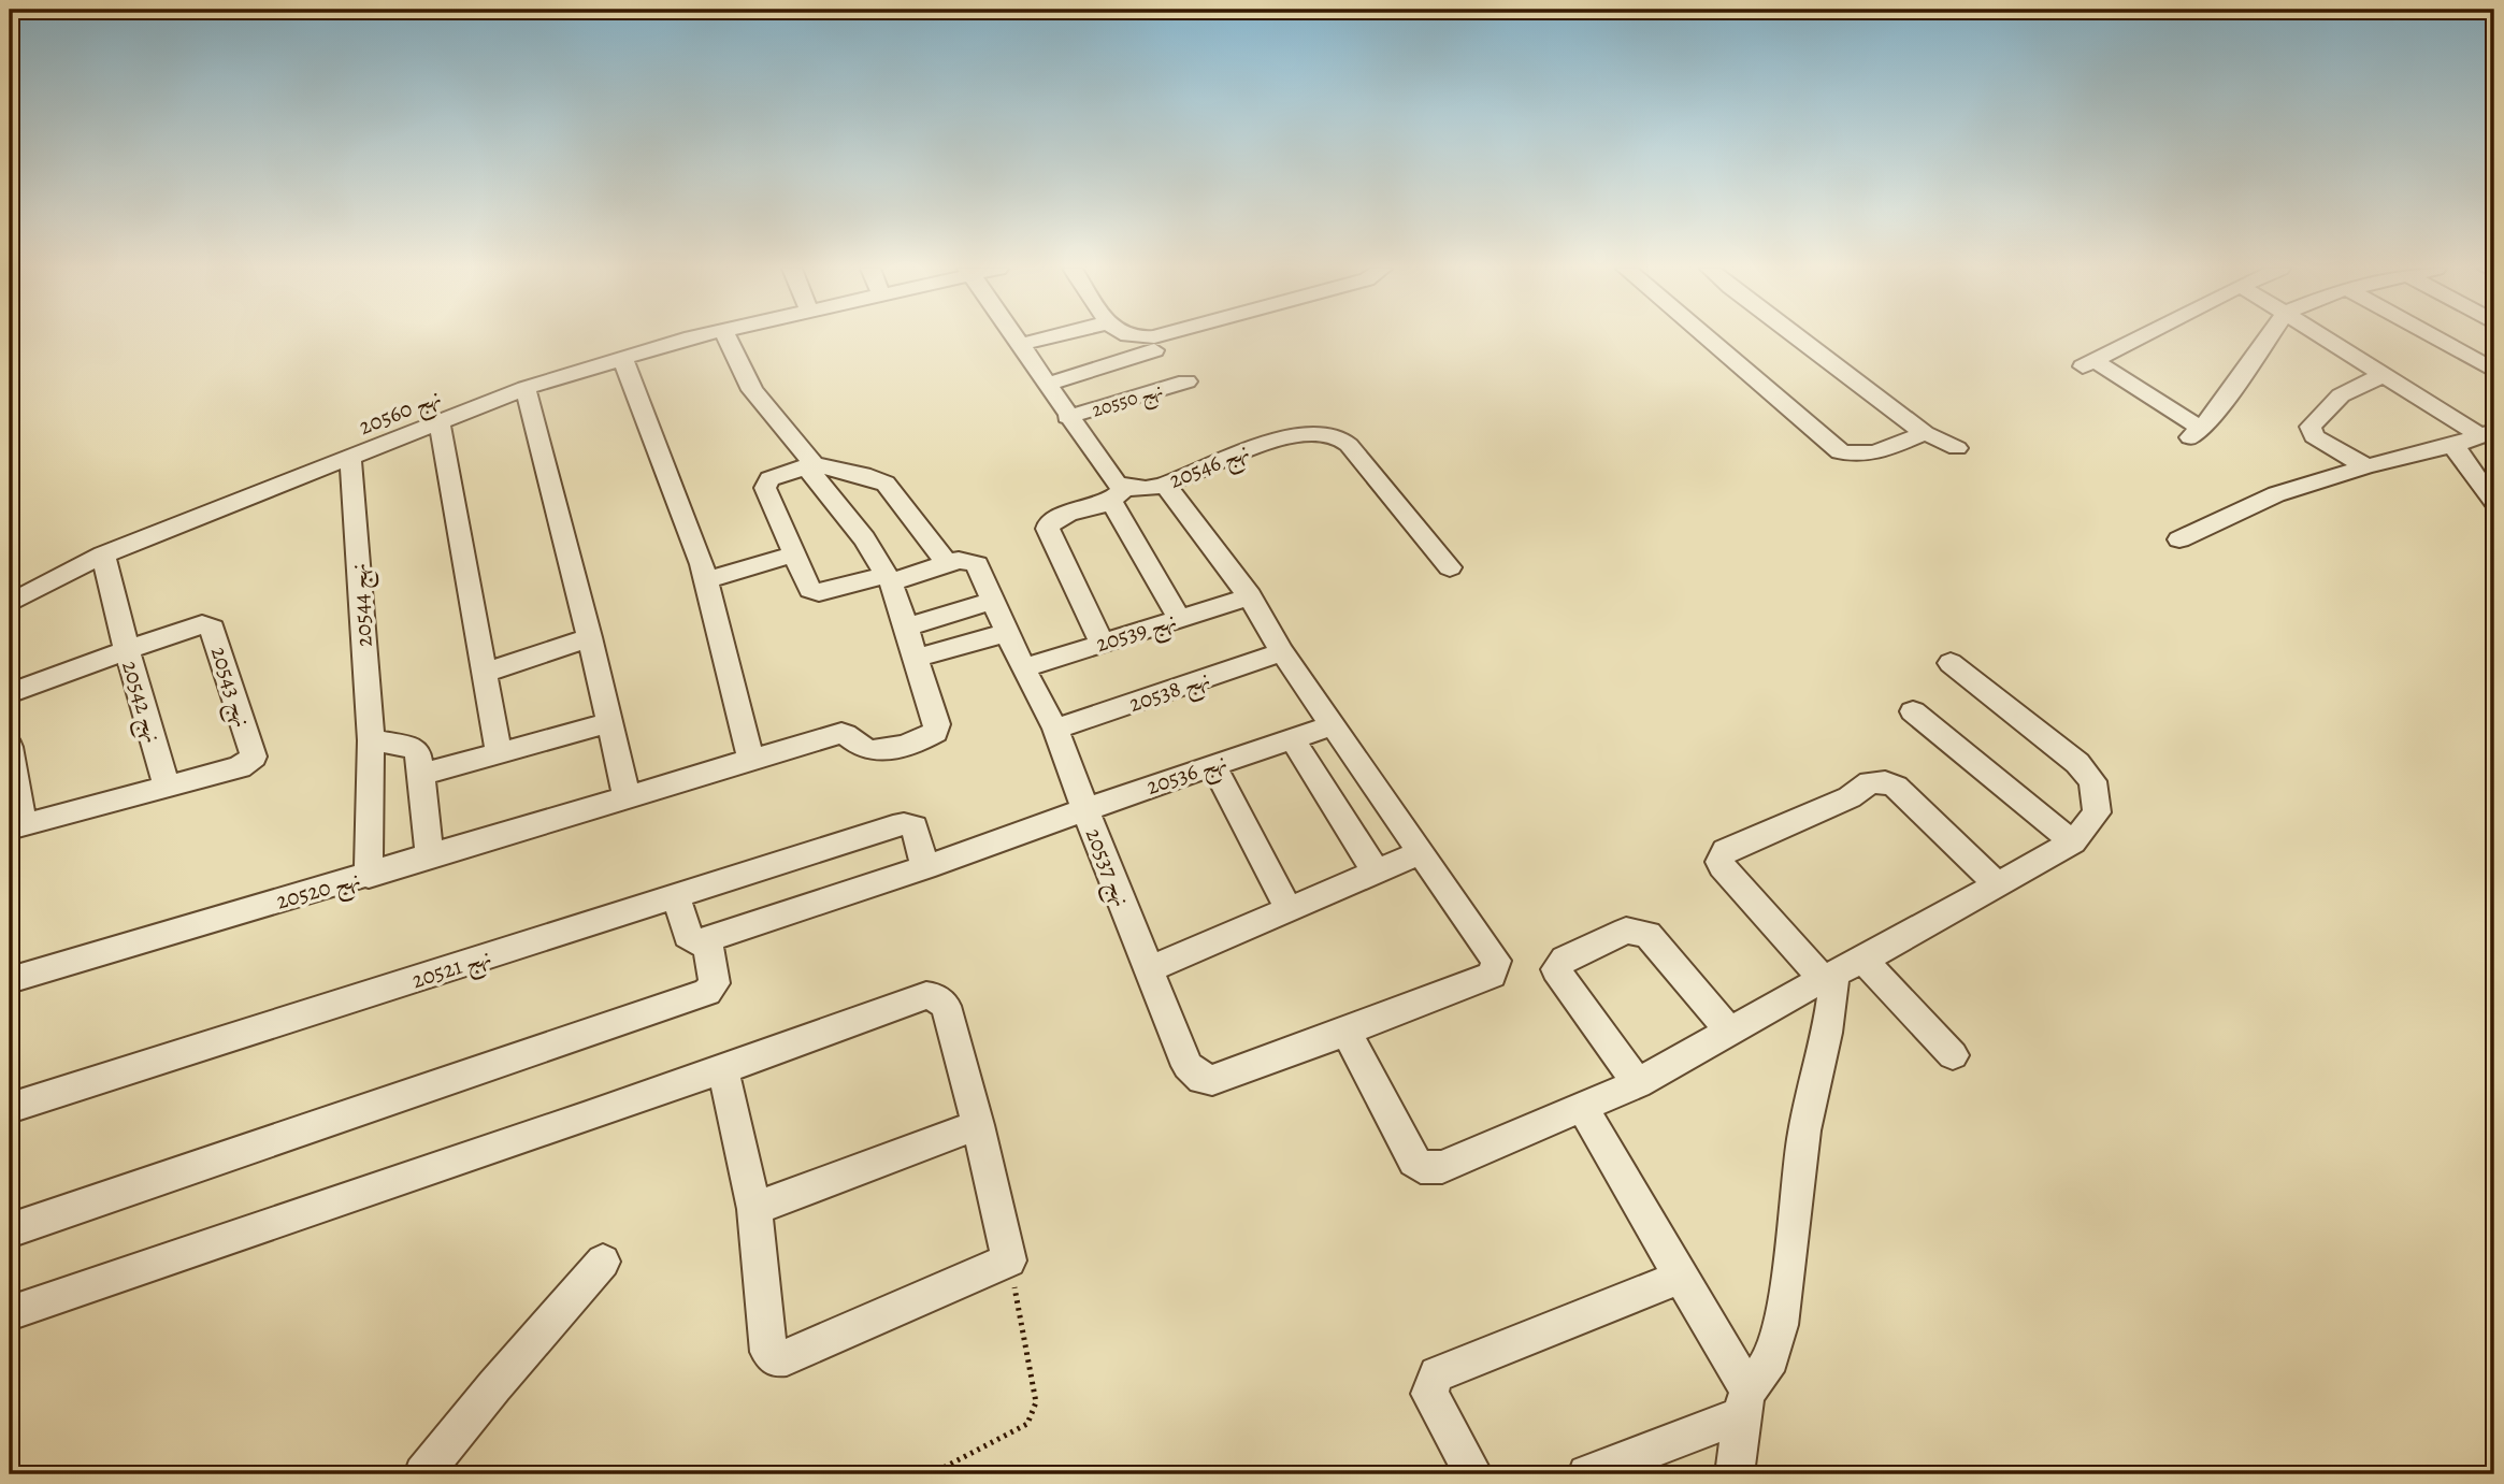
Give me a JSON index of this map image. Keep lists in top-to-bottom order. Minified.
{"streets":{"street":["نهج 20550","نهج 20560","نهج 20546","نهج 20544","نهج 20539","نهج 20543","نهج 20538","نهج 20542","نهج 20536","نهج 20537","نهج 20520","نهج 20521"]},"crossings":[["نهج 20560","نهج 20544"],["نهج 20546","نهج 20539"],["نهج 20544","نهج 20520"],["نهج 20539","نهج 20537"],["نهج 20543","نهج 20542"],["نهج 20538","نهج 20537"],["نهج 20536","نهج 20537"],["نهج 20536","نهج 20521"]]}
